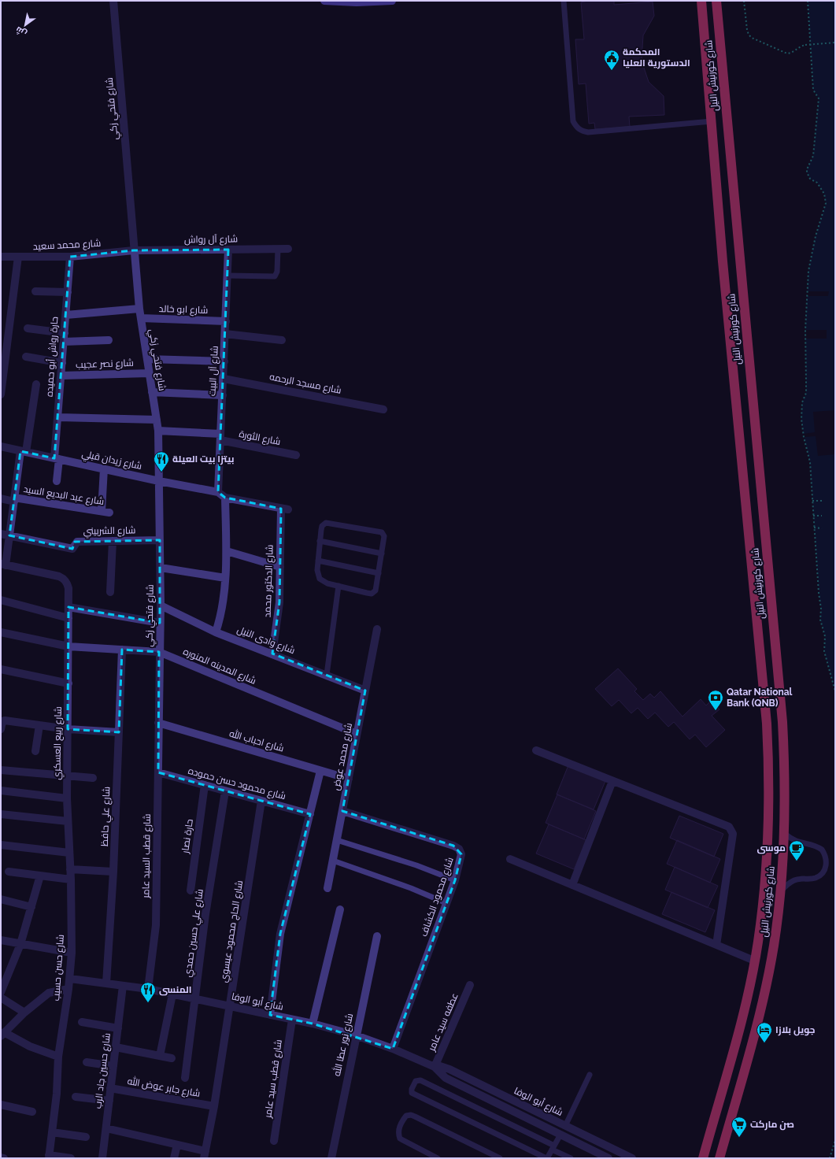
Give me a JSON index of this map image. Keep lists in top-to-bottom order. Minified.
{"streets":{"highway":["شارع كورنيش النيل"],"street":["شارع فتحي زكي","شارع آل رواش","شارع محمد سعيد","شارع ابو خالد","حارة رواش أبو حميده","شارع نصر عجيب","شارع آل البيت","شارع مسجد الرحمه","شارع الثورة","شارع زيدان قبلي","شارع عبد البديع السيد","شارع الشربيني","شارع الدكتور محمد","شارع وادى النيل","شارع المدينه المنوره","شارع احباب الله","شارع ربيع العسكري","شارع محمد عوض","شارع محمود حسن حموده","شارع علي حافظ","حارة نصار","شارع قطب السيد عامر","شارع محمود الكشاف","شارع الحاج محمود عيسوي","شارع علي حسين حمدي","شارع حسن حسيب","شارع أبو الوفا","عطفه سيد عامر","شارع نور عطا الله","شارع حسين جاد الرب","شارع قطب سيد عامر","شارع جابر عوض الله"]},"crossings":[["شارع فتحي زكي","شارع آل رواش"],["شارع فتحي زكي","شارع محمد سعيد"],["شارع فتحي زكي","شارع ابو خالد"],["شارع فتحي زكي","شارع نصر عجيب"],["شارع فتحي زكي","شارع الثورة"],["شارع فتحي زكي","شارع زيدان قبلي"],["شارع فتحي زكي","شارع الشربيني"],["شارع فتحي زكي","شارع وادى النيل"],["شارع فتحي زكي","شارع المدينه المنوره"],["شارع فتحي زكي","شارع احباب الله"],["شارع فتحي زكي","شارع قطب السيد عامر"],["شارع آل رواش","شارع محمد سعيد"],["شارع آل رواش","شارع آل البيت"],["شارع محمد سعيد","حارة رواش أبو حميده"],["شارع ابو خالد","شارع آل البيت"],["حارة رواش أبو حميده","شارع نصر عجيب"],["حارة رواش أبو حميده","شارع زيدان قبلي"],["شارع آل البيت","شارع مسجد الرحمه"],["شارع آل البيت","شارع الثورة"],["شارع آل البيت","شارع زيدان قبلي"],["شارع زيدان قبلي","شارع عبد البديع السيد"],["شارع الدكتور محمد","شارع وادى النيل"],["شارع وادى النيل","شارع محمد عوض"],["شارع المدينه المنوره","شارع ربيع العسكري"],["شارع المدينه المنوره","شارع محمد عوض"],["شارع المدينه المنوره","شارع علي حافظ"],["شارع احباب الله","شارع محمد عوض"],["شارع احباب الله","شارع قطب السيد عامر"],["شارع ربيع العسكري","شارع حسن حسيب"],["شارع محمد عوض","شارع محمود حسن حموده"],["شارع محمد عوض","شارع محمود الكشاف"],["شارع محمد عوض","شارع أبو الوفا"],["شارع محمود حسن حموده","حارة نصار"],["شارع محمود حسن حموده","شارع قطب السيد عامر"],["شارع محمود حسن حموده","شارع الحاج محمود عيسوي"],["شارع محمود حسن حموده","شارع علي حسين حمدي"],["شارع علي حافظ","شارع أبو الوفا"],["شارع قطب السيد عامر","شارع أبو الوفا"],["شارع محمود الكشاف","شارع أبو الوفا"],["شارع الحاج محمود عيسوي","شارع أبو الوفا"],["شارع الحاج محمود عيسوي","شارع جابر عوض الله"],["شارع علي حسين حمدي","شارع أبو الوفا"],["شارع حسن حسيب","شارع أبو الوفا"],["شارع أبو الوفا","عطفه سيد عامر"],["شارع أبو الوفا","شارع نور عطا الله"],["شارع أبو الوفا","شارع حسين جاد الرب"],["شارع أبو الوفا","شارع قطب سيد عامر"],["شارع حسين جاد الرب","شارع جابر عوض الله"]],"places":{"public building":["المحكمة الدستورية العليا"],"restaurant":["بيتزا بيت العيلة","المنسى"],"bank":["Qatar National Bank (QNB)"],"cafe":["موسى"],"hotel":["جويل بلازا"],"supermarket":["صن ماركت"]},"north":"bottom left"}
